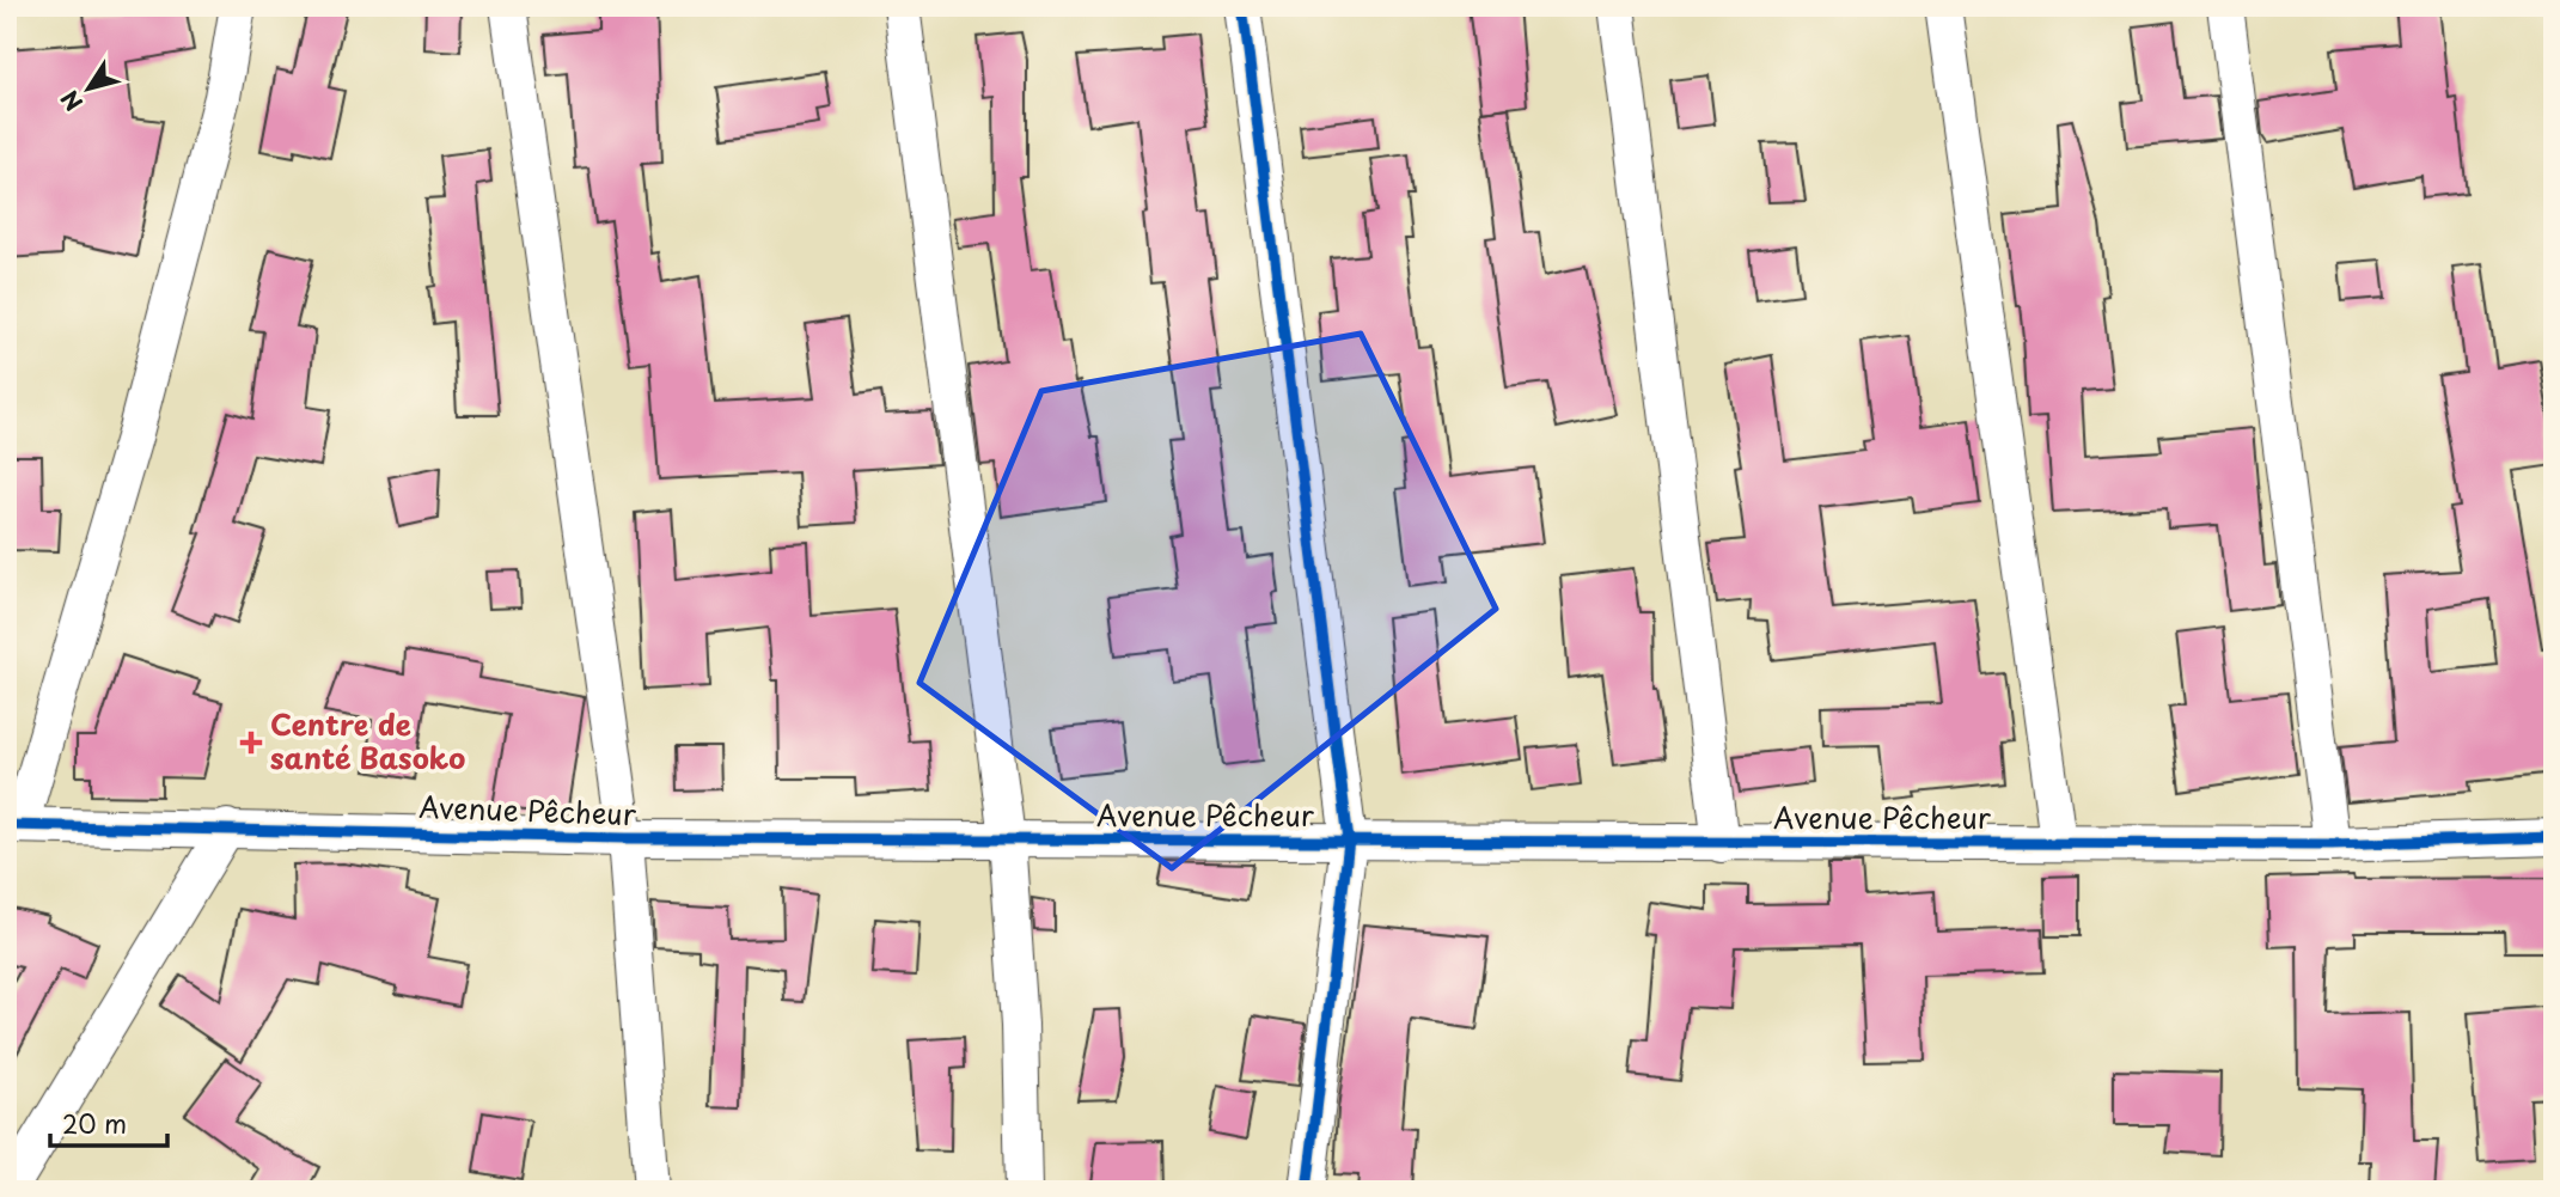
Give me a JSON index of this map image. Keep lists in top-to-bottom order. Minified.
{"streets":{"street":["Avenue Pêcheur"]},"places":{"health":["Centre de santé Basoko"]},"scale_bar":"20 m","north":"bottom left"}
